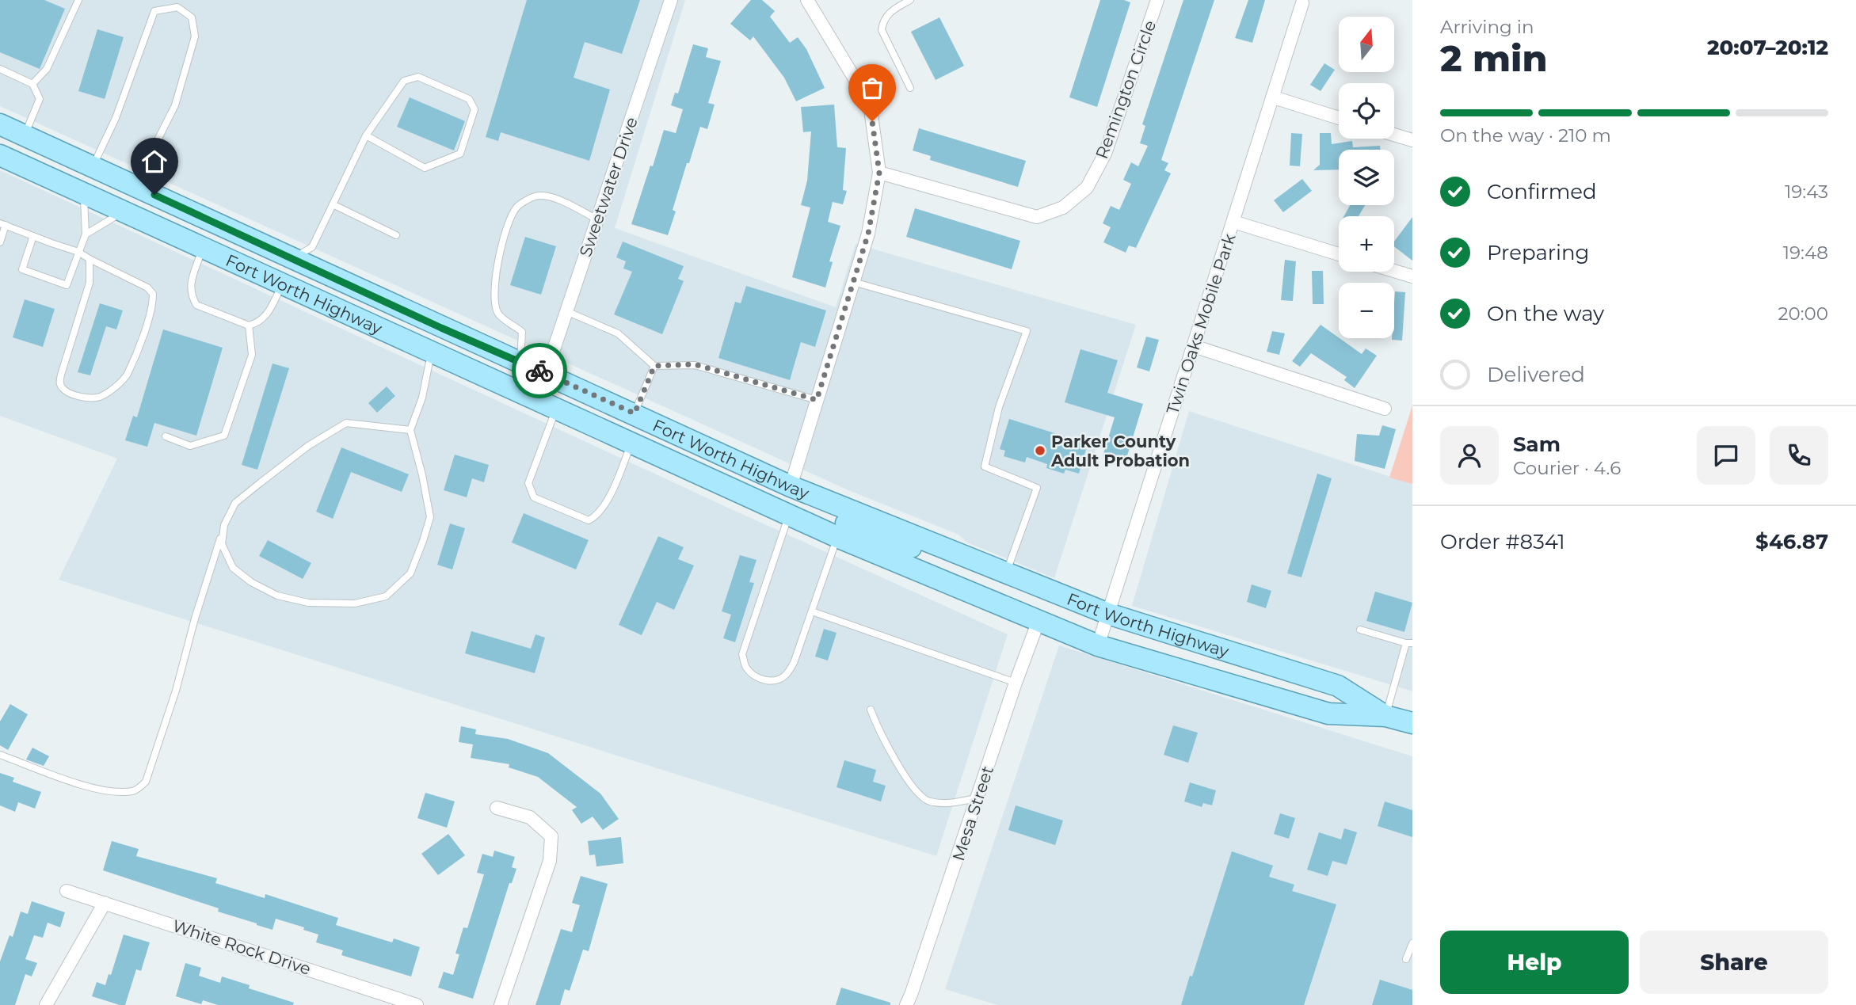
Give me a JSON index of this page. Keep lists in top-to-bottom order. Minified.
{"streets":{"main road":["Fort Worth Highway"],"street":["Remington Circle","Sweetwater Drive","Twin Oaks Mobile Park","Mesa Street","White Rock Drive"]},"crossings":[["Sweetwater Drive","Fort Worth Highway"],["Fort Worth Highway","Twin Oaks Mobile Park"],["Fort Worth Highway","Mesa Street"]],"places":["Parker County Adult Probation"],"north":"top","page":{"heading":["2 min","Arriving in","20:07–20:12"],"panel":["Sam","Courier · 4.6","Order #8341","$46.87"],"map_buttons":["+","−"],"bar":"On the way · 210 m","list":[["Confirmed","19:43"],["Preparing","19:48"],["On the way","20:00"],"Delivered"],"buttons":["Help","Share"]}}
